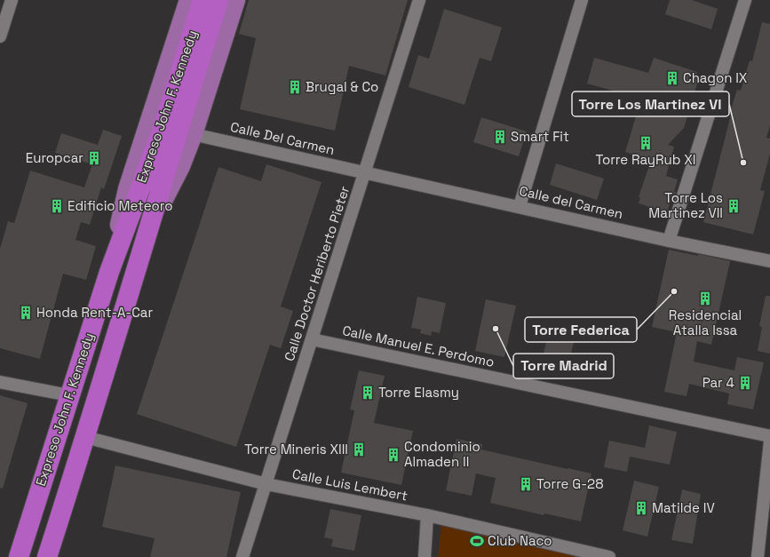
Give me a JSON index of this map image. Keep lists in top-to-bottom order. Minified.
{"streets":{"highway":["Expreso John F. Kennedy"],"street":["Calle Del Carmen","Calle del Carmen","Calle Doctor Heriberto Pieter","Calle Manuel E. Perdomo","Calle Luis Lembert"]},"crossings":[["Expreso John F. Kennedy","Calle Del Carmen"],["Expreso John F. Kennedy","Calle Luis Lembert"],["Calle Del Carmen","Calle del Carmen"],["Calle Del Carmen","Calle Doctor Heriberto Pieter"],["Calle del Carmen","Calle Doctor Heriberto Pieter"],["Calle Doctor Heriberto Pieter","Calle Manuel E. Perdomo"],["Calle Doctor Heriberto Pieter","Calle Luis Lembert"]],"places":{"building":["Chagon IX","Brugal & Co","Smart Fit","Torre RayRub XI","Europcar","Edificio Meteoro","Torre Los Martinez VII","Residencial Atalla Issa","Honda Rent-A-Car","Par 4","Torre Elasmy","Torre Mineris XIII","Condominio Almaden II","Torre G-28","Matilde IV"],"other":["Torre Los Martinez VI","Torre Federica","Torre Madrid"],"sports":["Club Naco"]}}
